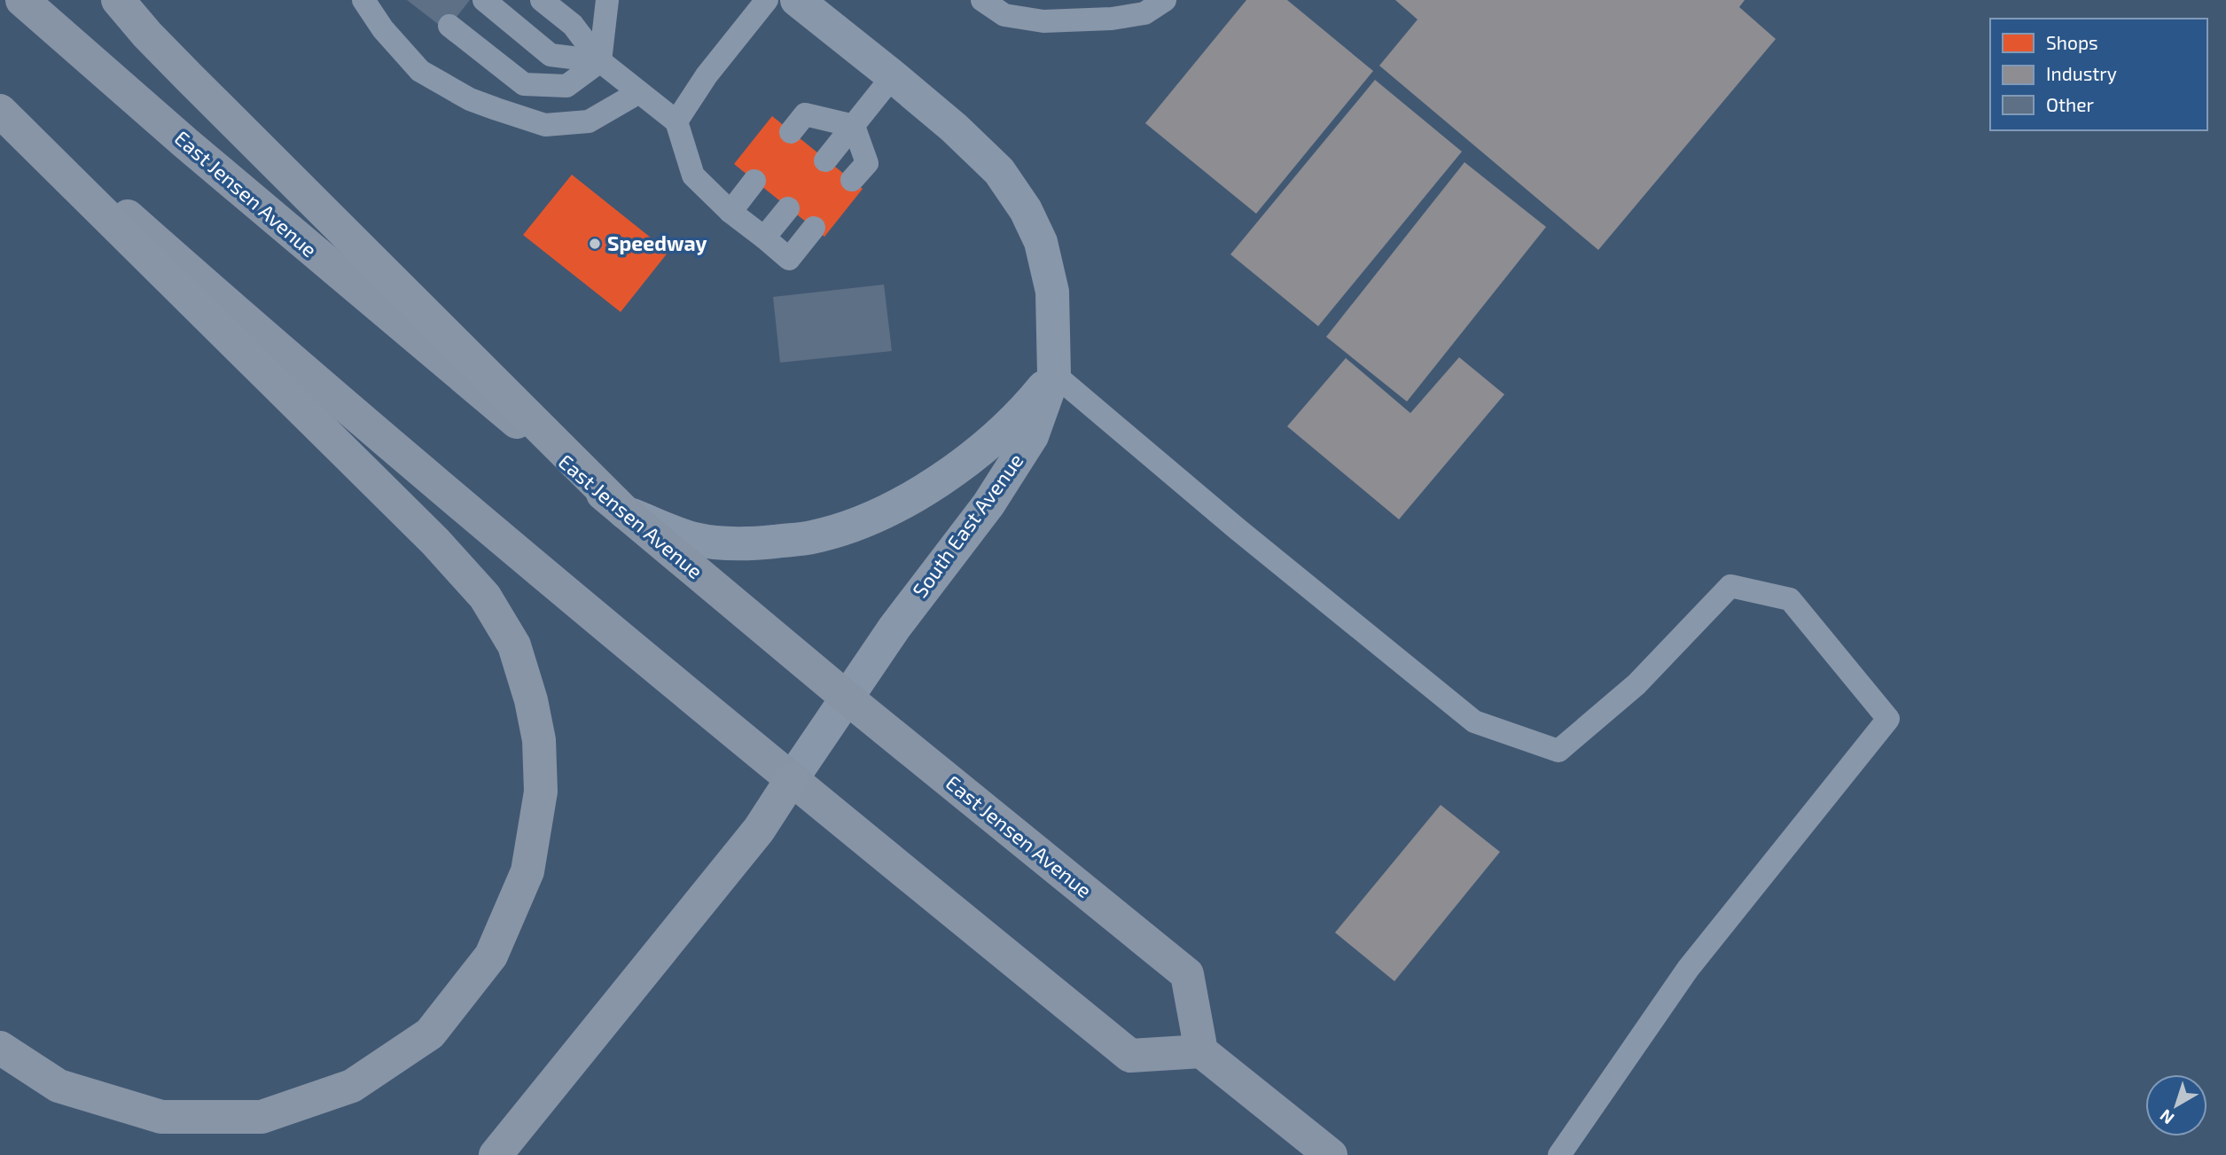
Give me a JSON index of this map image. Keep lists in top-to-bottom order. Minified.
{"streets":{"main road":["East Jensen Avenue"],"street":["South East Avenue"]},"crossings":[["East Jensen Avenue","South East Avenue"]],"places":["Speedway"],"legend":["Shops","Industry","Other"],"north":"bottom left"}
